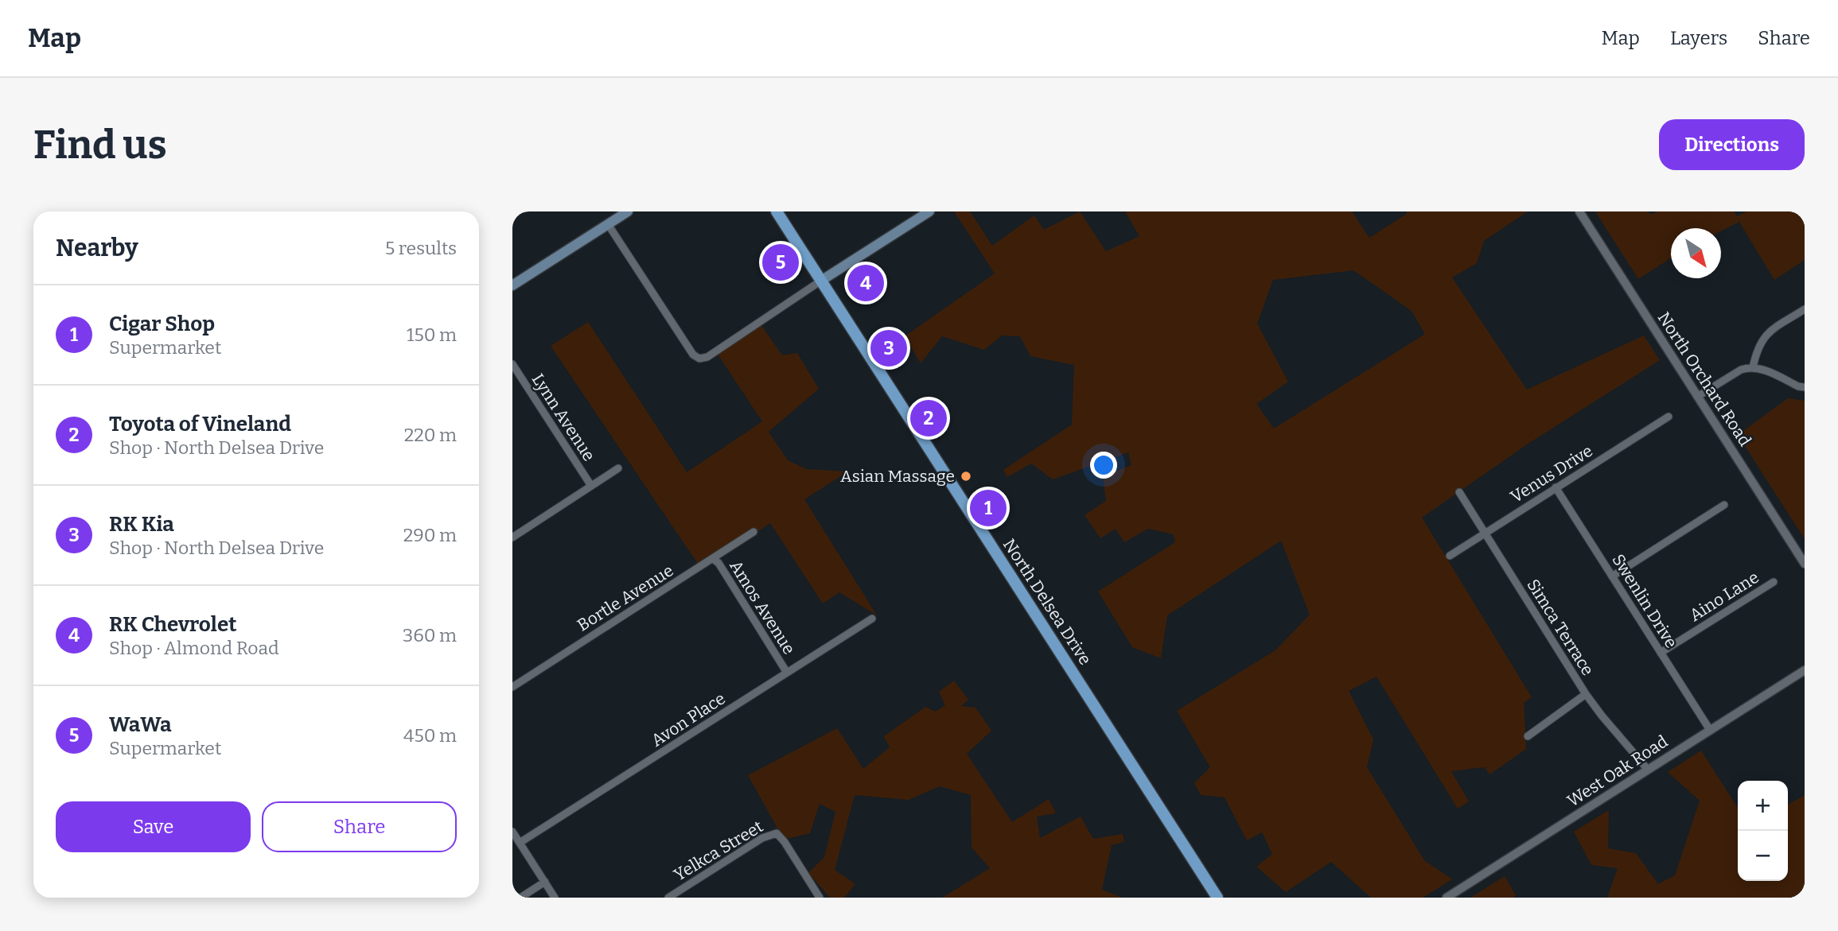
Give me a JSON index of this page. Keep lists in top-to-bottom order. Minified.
{"streets":{"main road":["North Delsea Drive"],"street":["North Orchard Road","Lynn Avenue","Venus Drive","Aino Lane","Bortle Avenue","Swenlin Drive","Amos Avenue","Simca Terrace","Avon Place","West Oak Road","Yelkca Street"]},"crossings":[["Venus Drive","Swenlin Drive"],["Venus Drive","Simca Terrace"],["Aino Lane","Swenlin Drive"],["Bortle Avenue","Amos Avenue"],["Swenlin Drive","West Oak Road"],["Amos Avenue","Avon Place"],["Simca Terrace","West Oak Road"]],"places":["Asian Massage"],"north":"bottom right","page":{"header":"Map","nav":["Map","Layers","Share"],"buttons":["Directions",["Save","Share"]],"title":"Find us","heading":["Nearby","5 results"],"pins":["5","4","3","2","1"],"list":[{"mark":"1","name":"Cigar Shop","note":"Supermarket","value":"150 m"},{"mark":"2","name":"Toyota of Vineland","note":"Shop · North Delsea Drive","value":"220 m"},{"mark":"3","name":"RK Kia","note":"Shop · North Delsea Drive","value":"290 m"},{"mark":"4","name":"RK Chevrolet","note":"Shop · Almond Road","value":"360 m"},{"mark":"5","name":"WaWa","note":"Supermarket","value":"450 m"}],"map_buttons":["+","−"]}}
